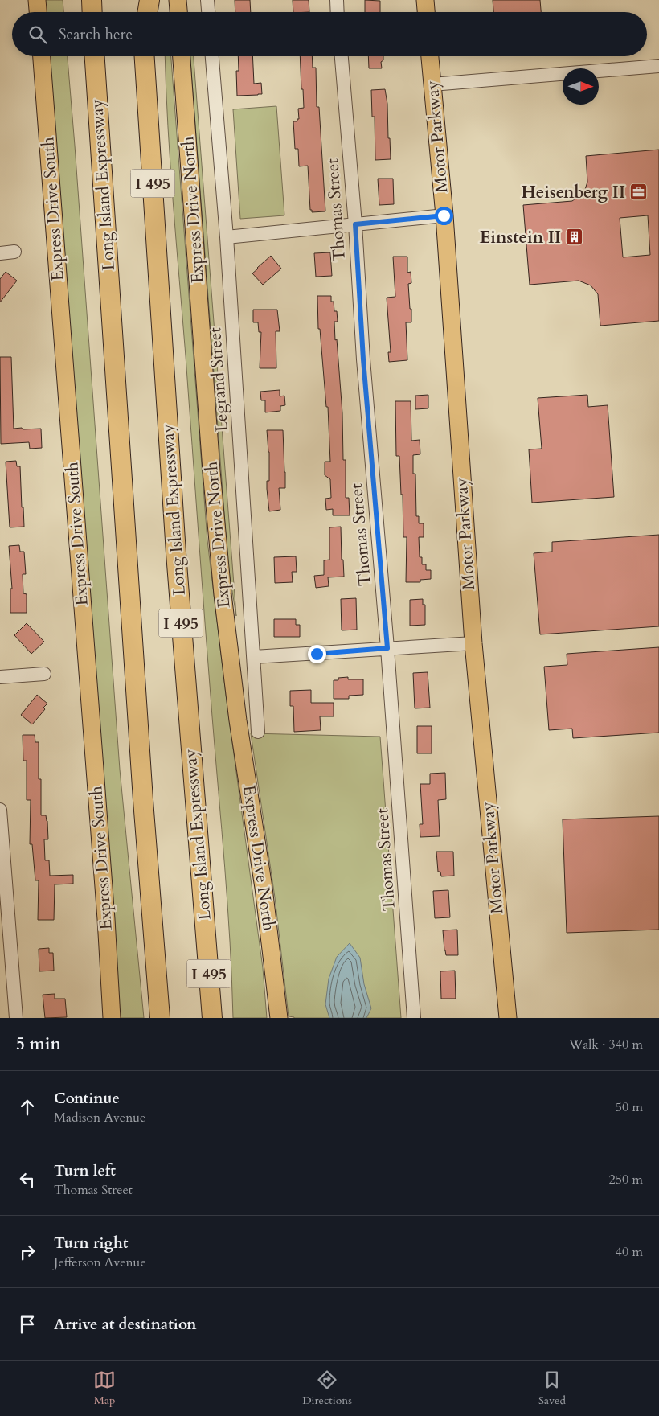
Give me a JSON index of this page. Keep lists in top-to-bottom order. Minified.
{"streets":{"highway":["I 495","Long Island Expressway"],"main road":["Motor Parkway","Express Drive South","Express Drive North"],"street":["Thomas Street","Legrand Street"]},"places":{"office":["Heisenberg II"],"building":["Einstein II"]},"north":"right","page":{"search":"Search here","heading":["5 min","Walk · 340 m"],"list":[["Continue","Madison Avenue","50 m"],["Turn left","Thomas Street","250 m"],["Turn right","Jefferson Avenue","40 m"],"Arrive at destination"],"nav":["Map","Directions","Saved"]}}
